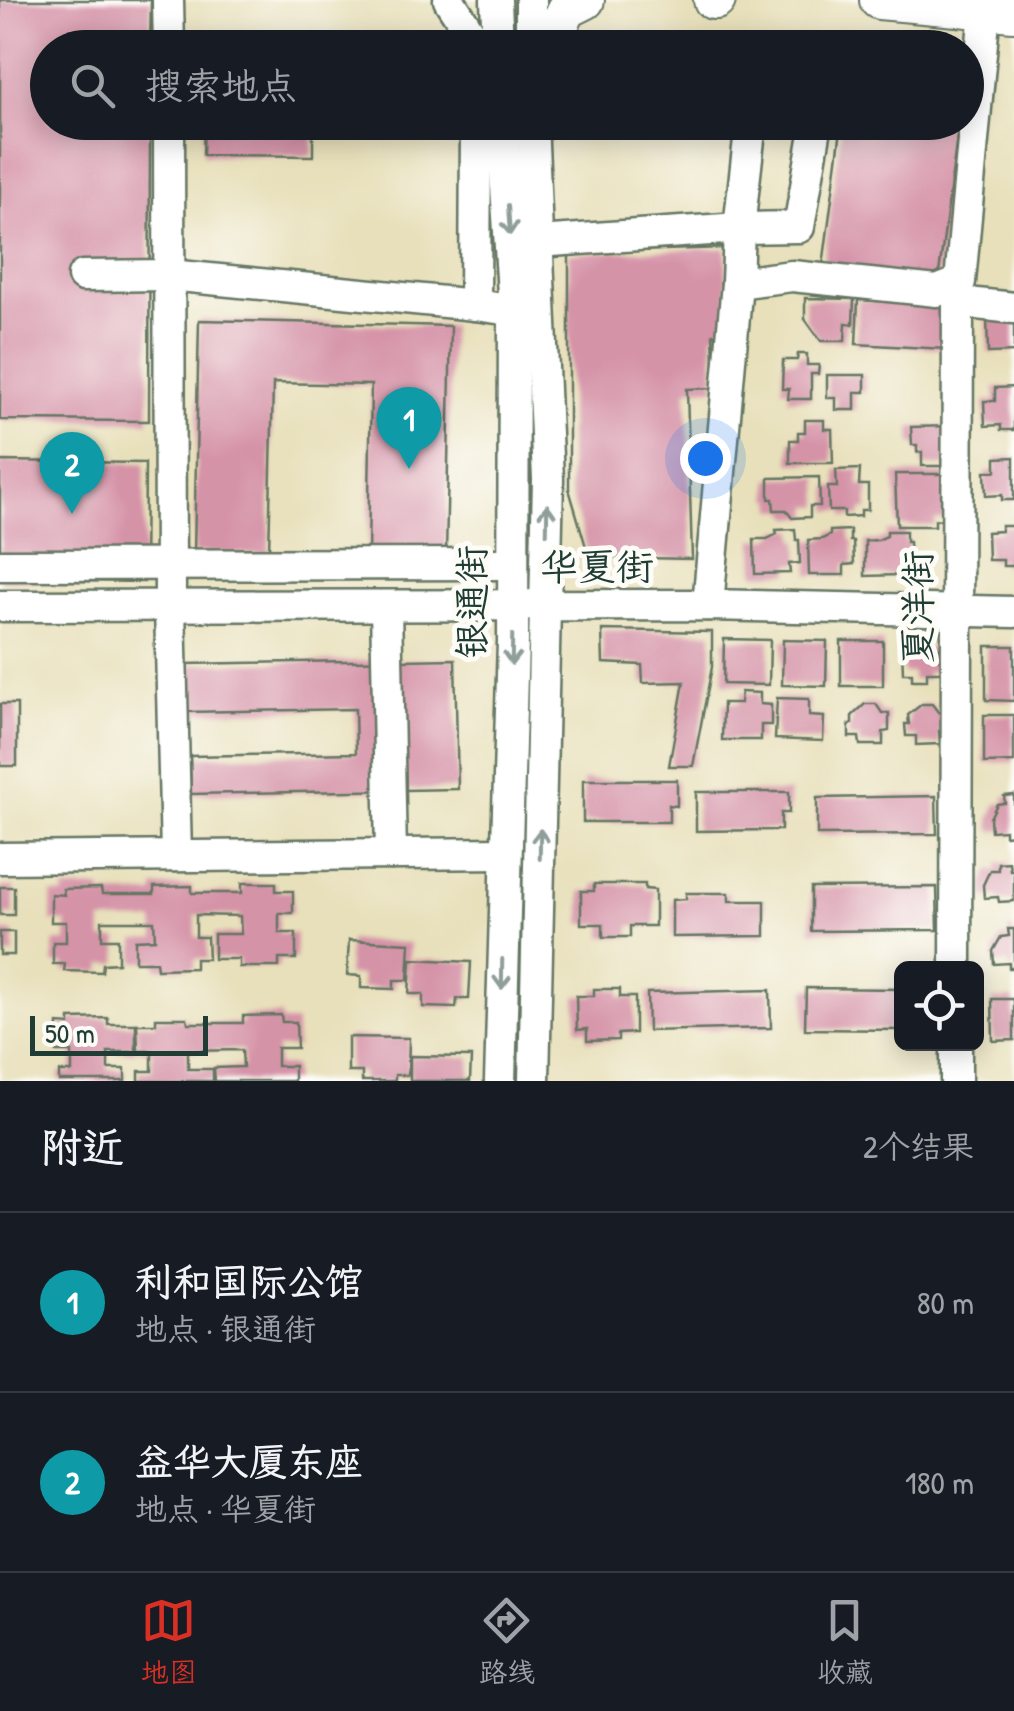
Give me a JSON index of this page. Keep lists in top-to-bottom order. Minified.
{"streets":{"street":["华夏街","银通街","夏洋街"]},"crossings":[["华夏街","银通街"],["华夏街","夏洋街"]],"scale_bar":"50 m","page":{"search":"搜索地点","pins":["1","2"],"scale":"50 m","heading":["附近","2个结果"],"list":[{"mark":"1","name":"利和国际公馆","note":"地点 · 银通街","value":"80 m"},{"mark":"2","name":"益华大厦东座","note":"地点 · 华夏街","value":"180 m"}],"nav":["地图","路线","收藏"]}}
